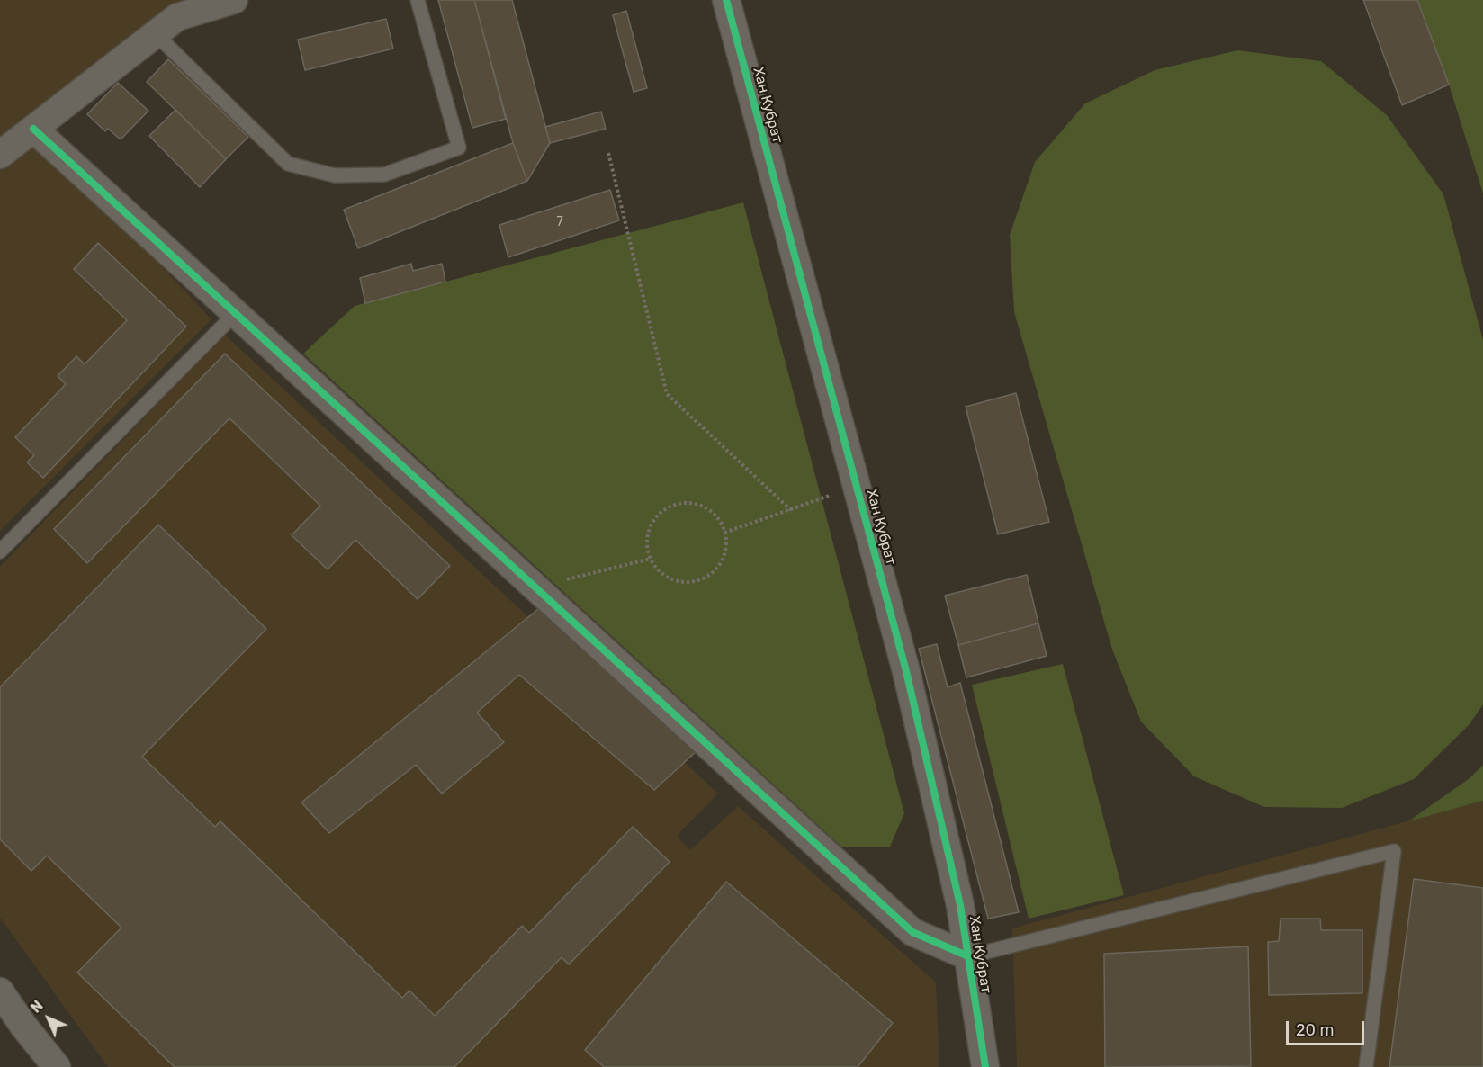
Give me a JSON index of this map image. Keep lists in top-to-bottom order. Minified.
{"streets":{"street":["Хан Кубрат"]},"house_numbers":["7"],"scale_bar":"20 m","north":"top left"}
